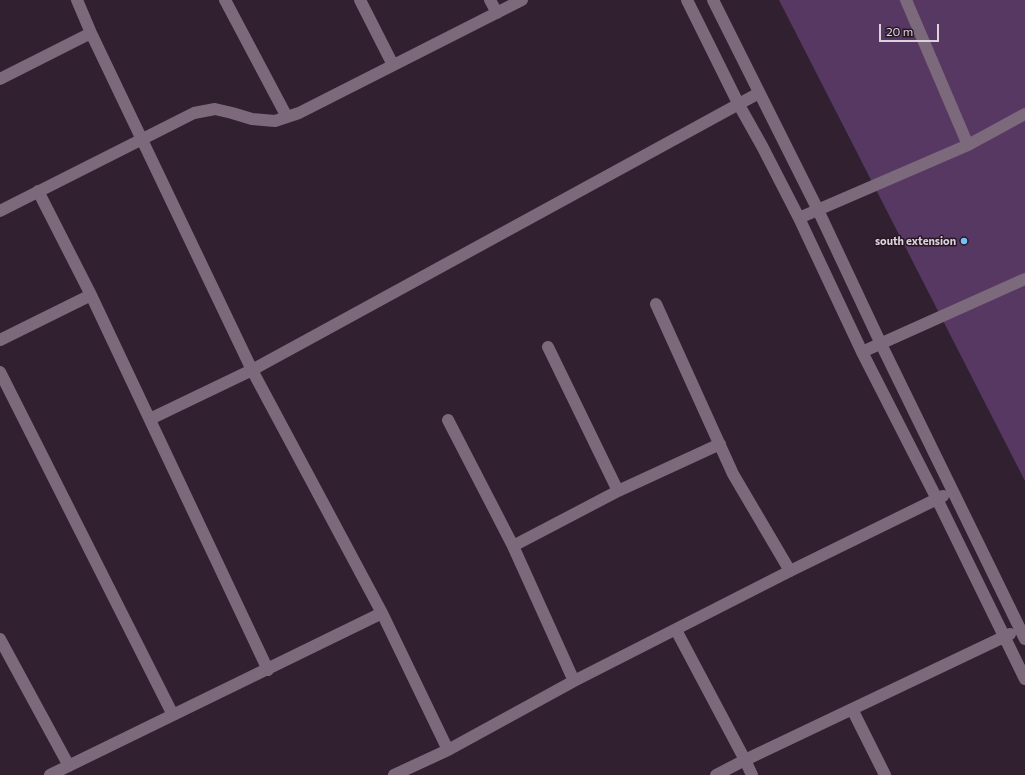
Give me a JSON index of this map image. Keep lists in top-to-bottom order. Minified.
{"places":["south extension"],"scale_bar":"20 m"}
